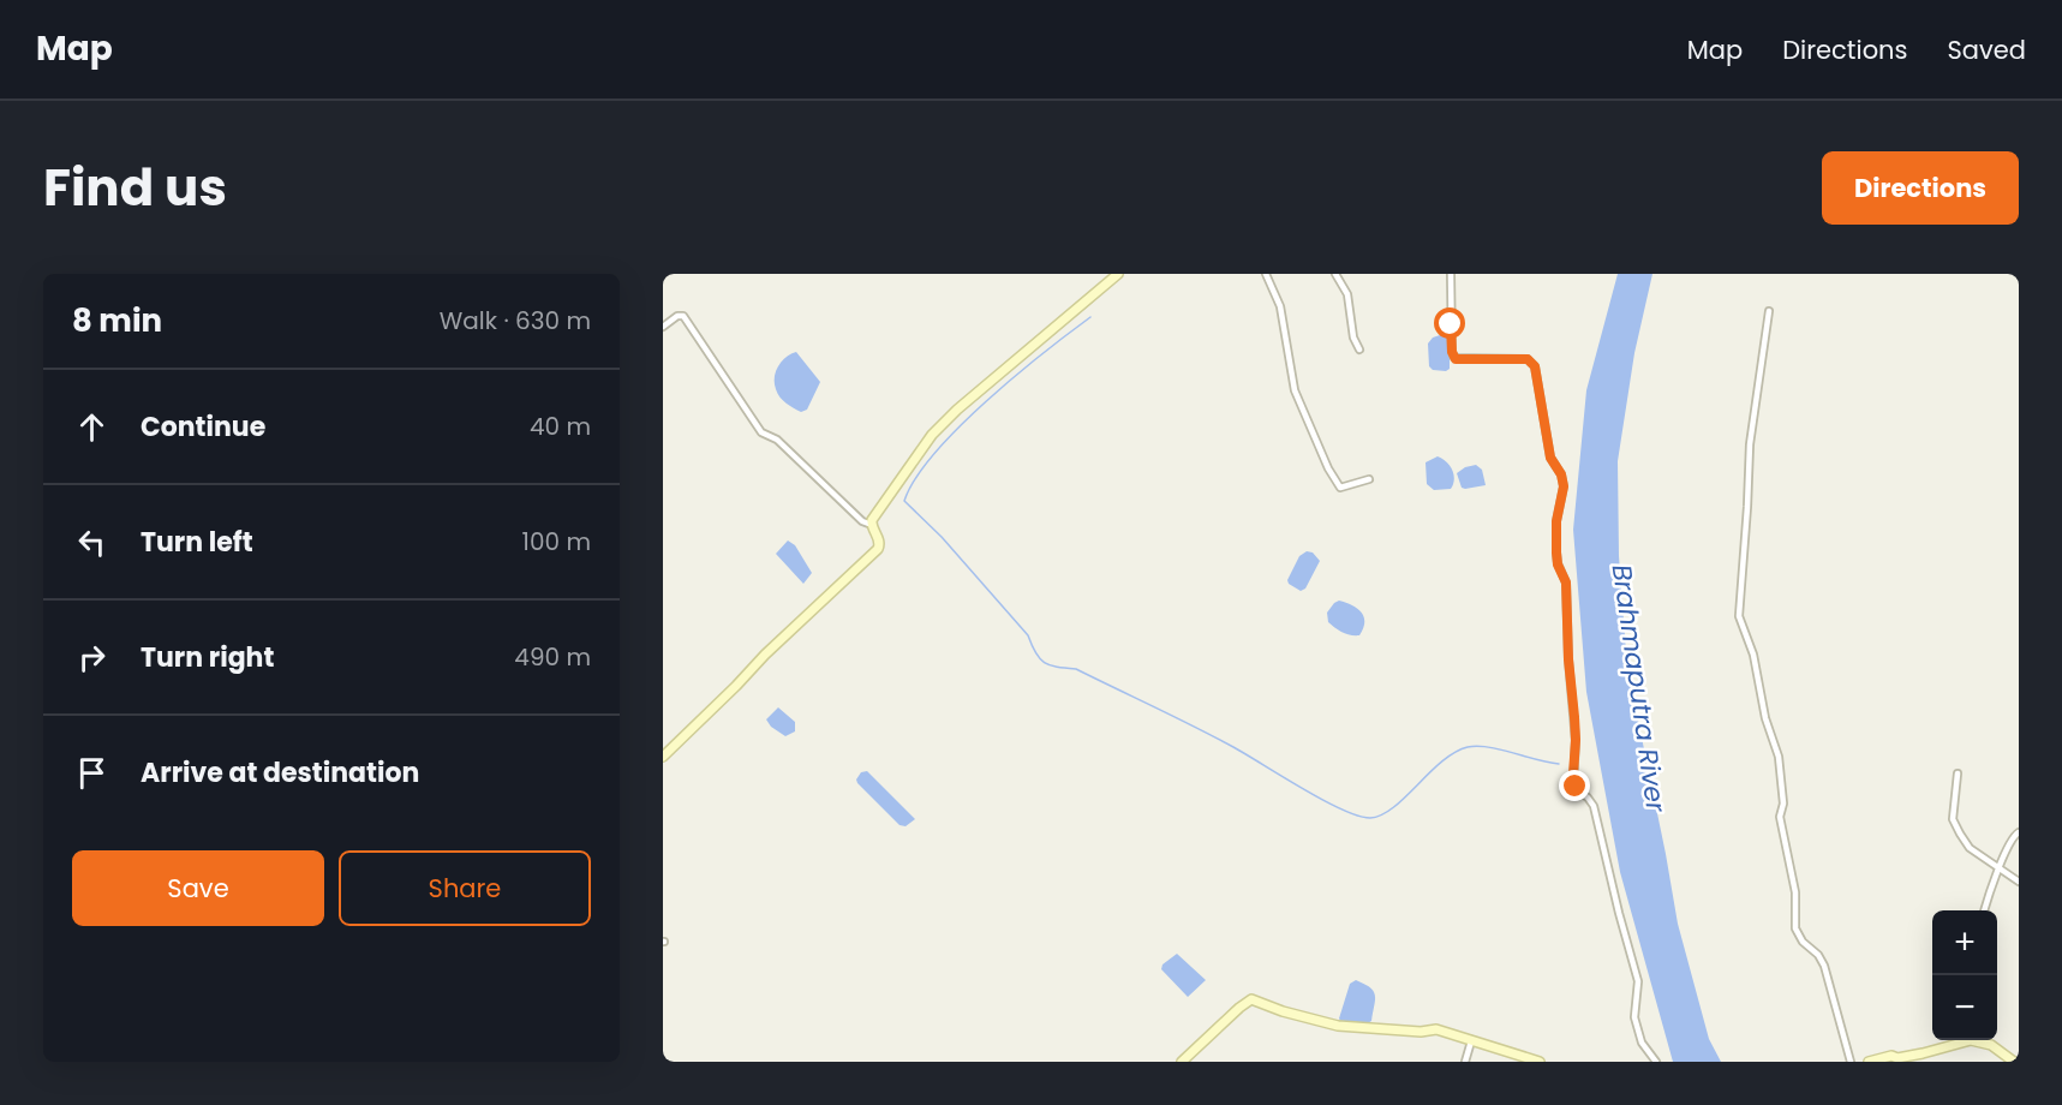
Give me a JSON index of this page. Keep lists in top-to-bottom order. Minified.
{"water":["Brahmaputra River"],"page":{"header":"Map","nav":["Map","Directions","Saved"],"title":"Find us","buttons":["Directions",["Save","Share"]],"heading":["8 min","Walk · 630 m"],"list":[["Continue","40 m"],["Turn left","100 m"],["Turn right","490 m"],"Arrive at destination"],"map_buttons":["+","−"]}}
